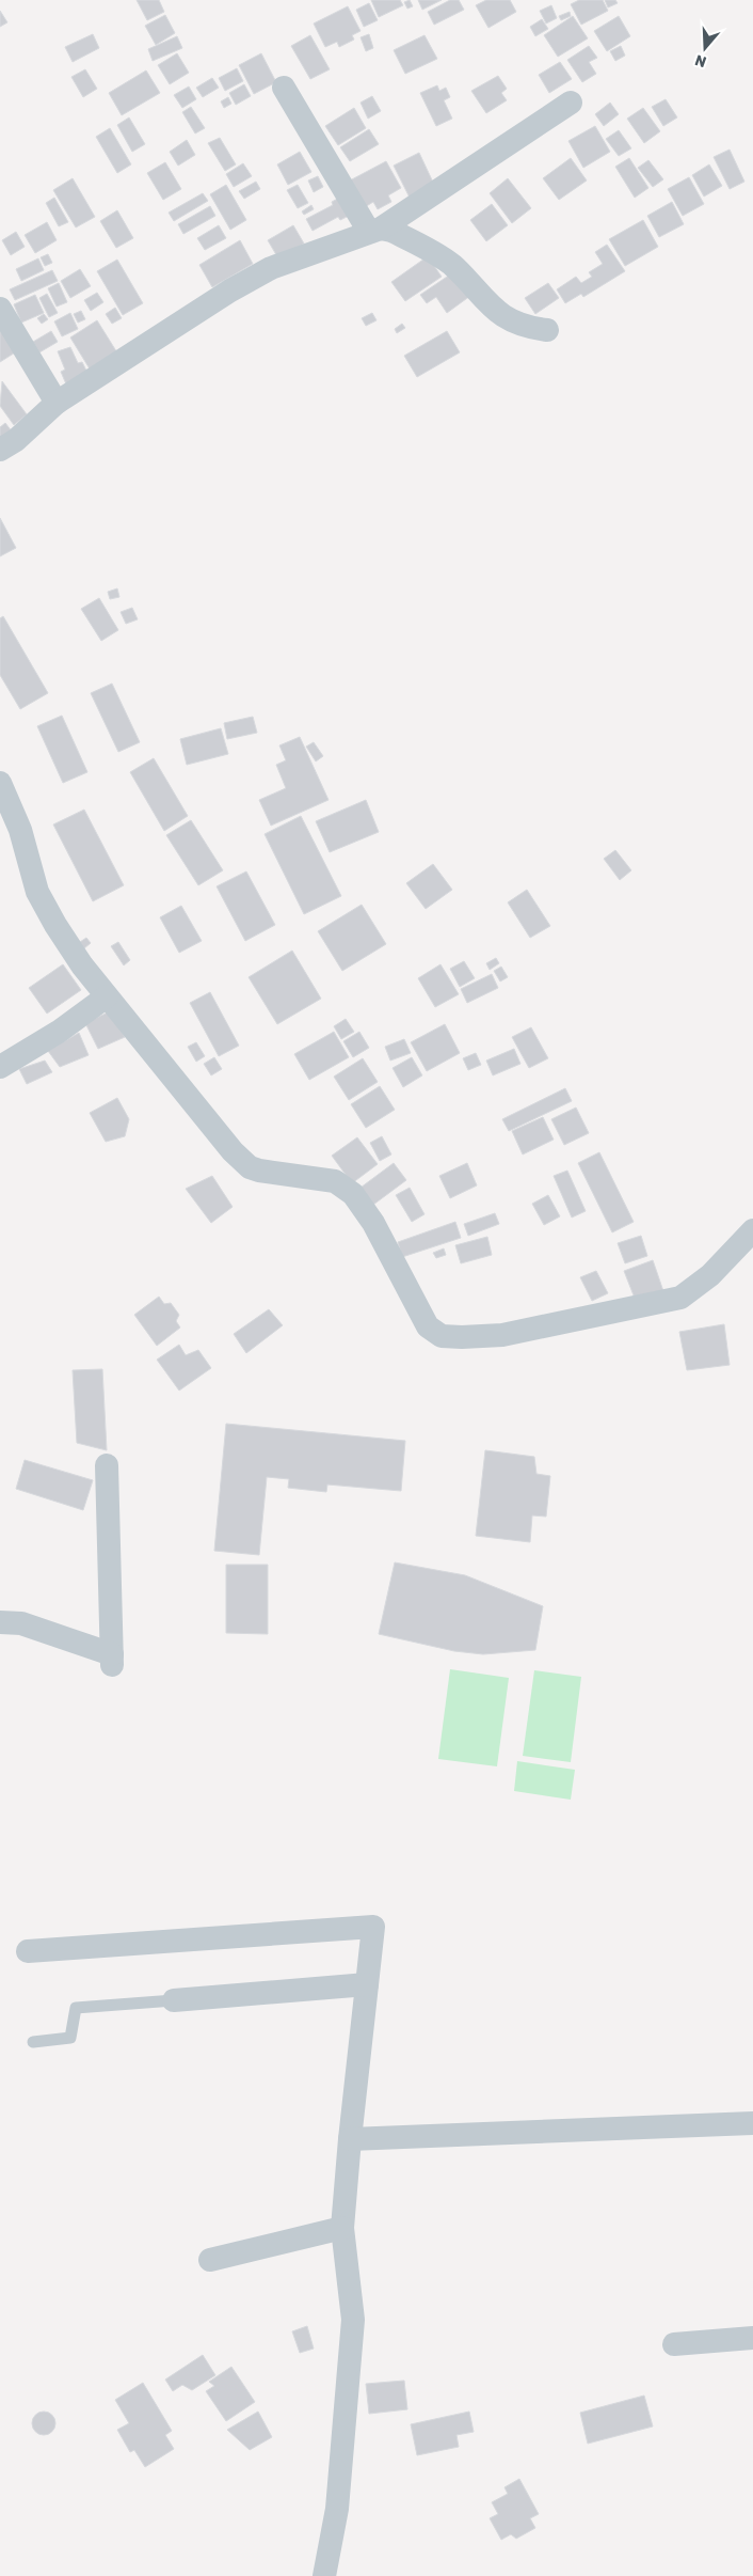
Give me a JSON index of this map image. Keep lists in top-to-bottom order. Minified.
{"north":"bottom"}
